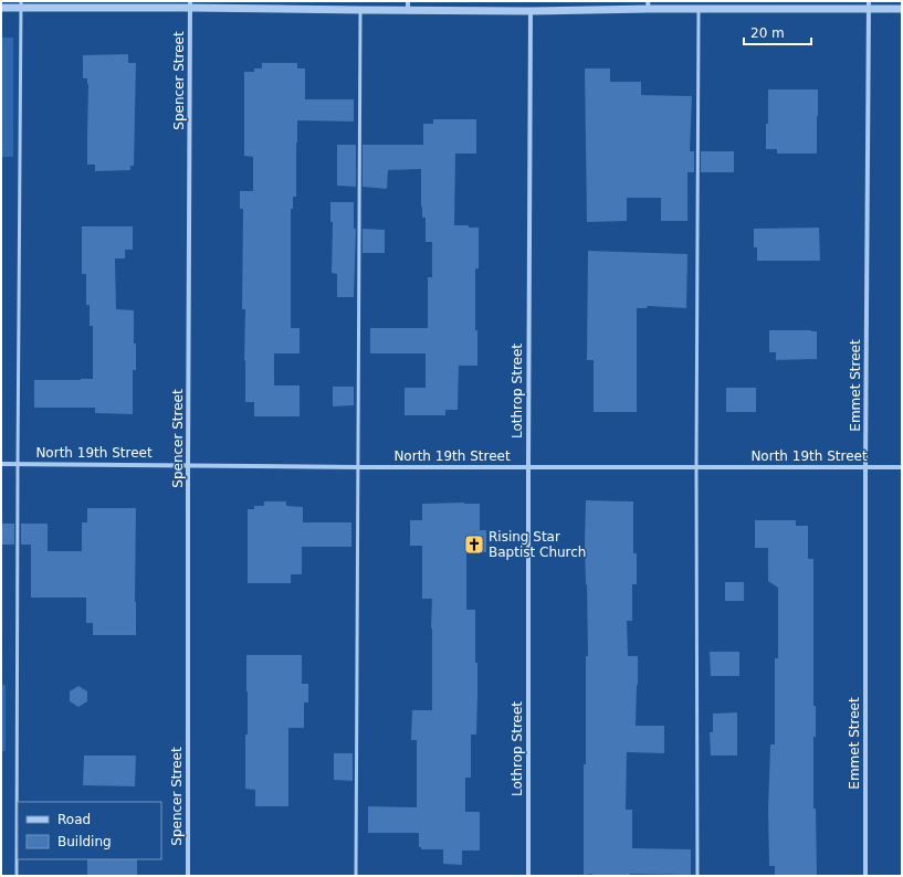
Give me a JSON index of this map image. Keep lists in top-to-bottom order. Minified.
{"streets":{"street":["Spencer Street","Emmet Street","Lothrop Street","North 19th Street"]},"crossings":[["Spencer Street","North 19th Street"],["Emmet Street","North 19th Street"],["Lothrop Street","North 19th Street"]],"places":{"church":["Rising Star Baptist Church"]},"legend":["Road","Building"],"scale_bar":"20 m"}
